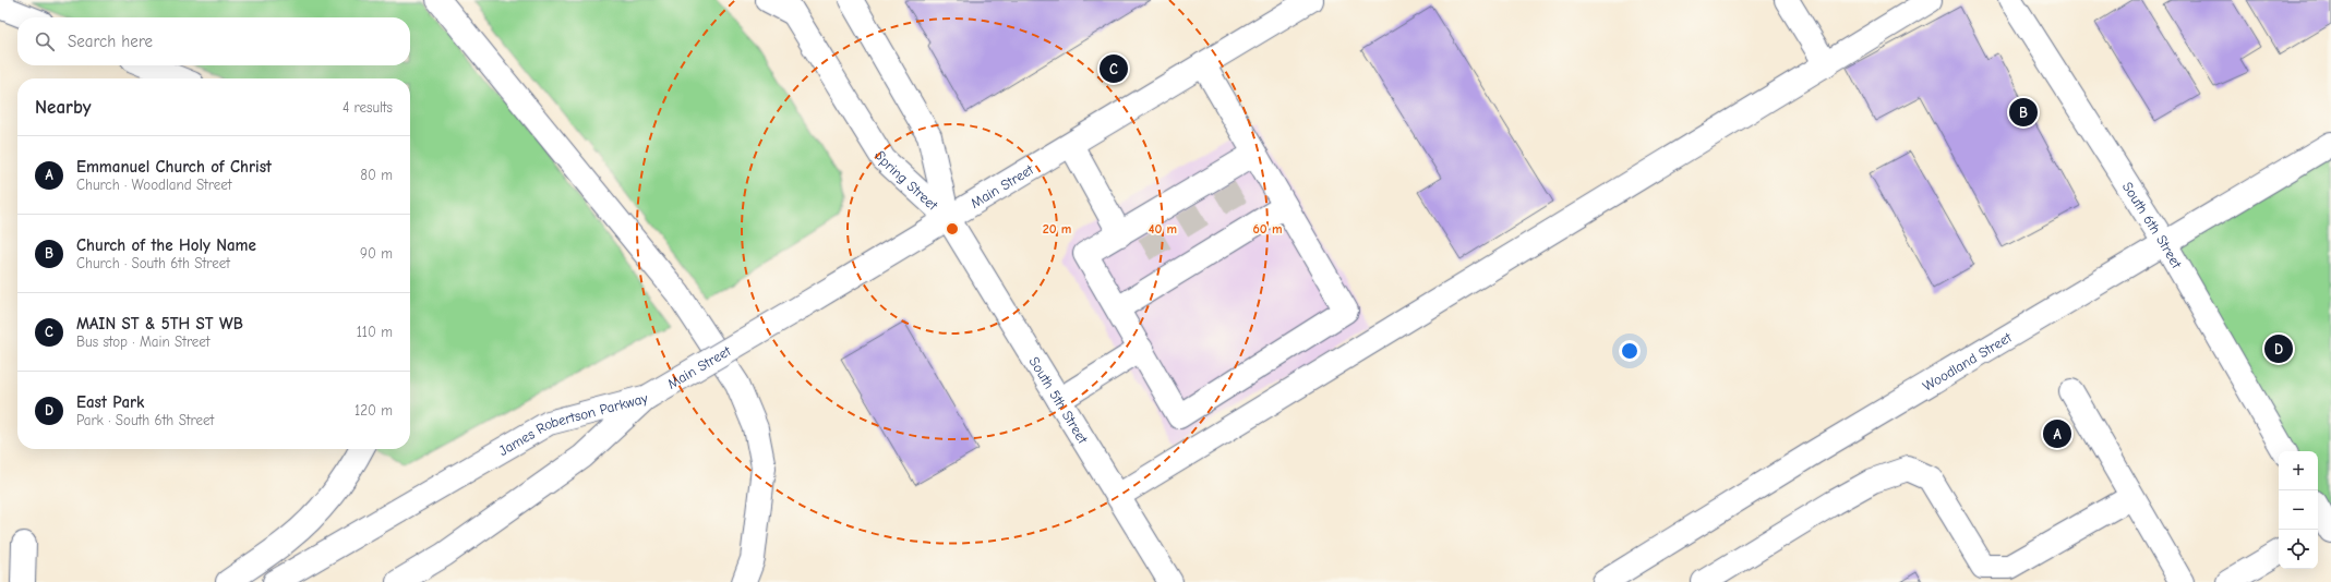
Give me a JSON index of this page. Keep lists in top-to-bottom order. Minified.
{"streets":{"main road":["Spring Street","Main Street","South 6th Street","Woodland Street","South 5th Street","James Robertson Parkway"]},"crossings":[["Spring Street","Main Street"],["Spring Street","South 5th Street"],["Main Street","South 5th Street"],["Main Street","James Robertson Parkway"],["South 6th Street","Woodland Street"]],"page":{"search":"Search here","pins":["C","B","D","A"],"heading":["Nearby","4 results"],"list":[{"mark":"A","name":"Emmanuel Church of Christ","note":"Church · Woodland Street","value":"80 m"},{"mark":"B","name":"Church of the Holy Name","note":"Church · South 6th Street","value":"90 m"},{"mark":"C","name":"MAIN ST & 5TH ST WB","note":"Bus stop · Main Street","value":"110 m"},{"mark":"D","name":"East Park","note":"Park · South 6th Street","value":"120 m"}],"map_buttons":["+","−"]},"rings":["20 m","40 m","60 m"]}
